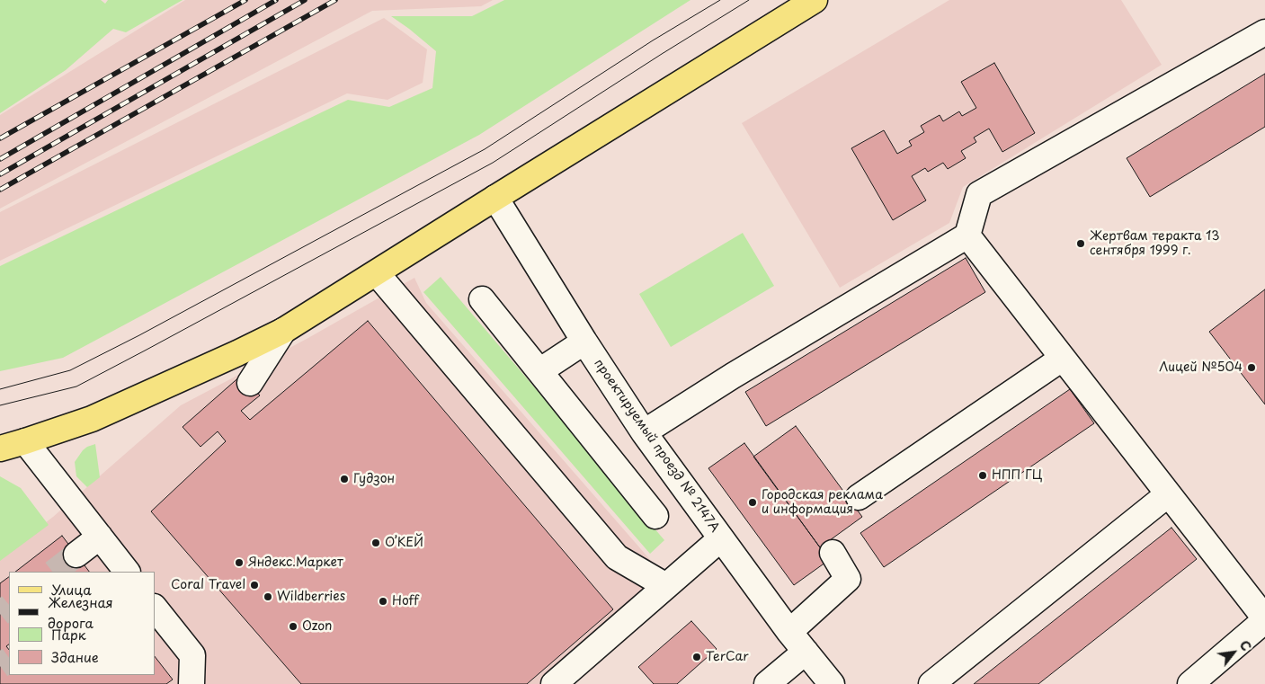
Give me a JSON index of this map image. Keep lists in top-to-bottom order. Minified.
{"streets":{"street":["проектируемый проезд № 2147А"]},"places":["Жертвам теракта 13 сентября 1999 г.","Лицей №504","НПП ГЦ","Гудзон","Городская реклама и информация","О’КЕЙ","Яндекс.Маркет","Coral Travel","Wildberries","Hoff","Ozon","TerCar"],"legend":["Улица","Железная дорога","Парк","Здание"],"north":"top right"}
